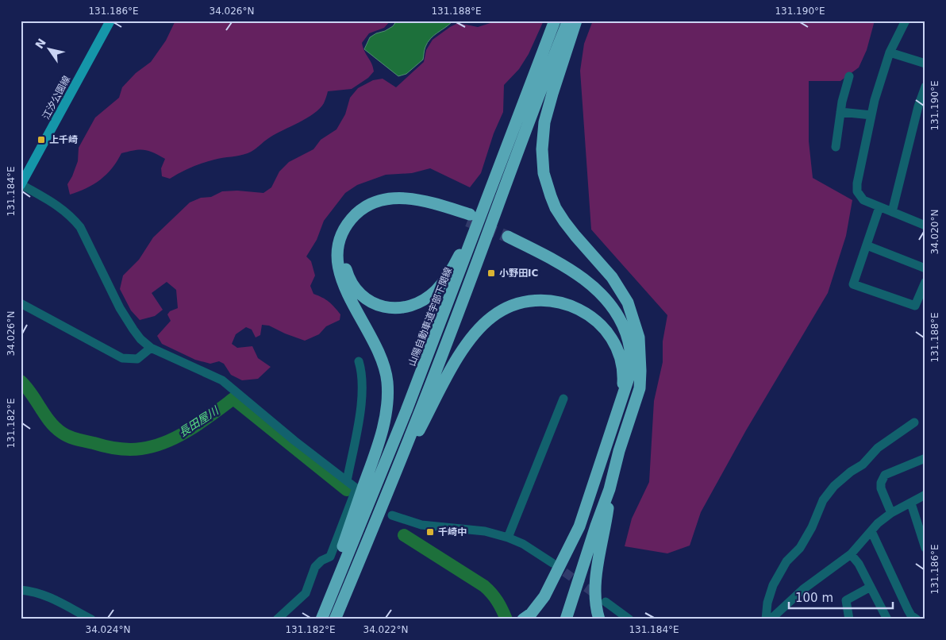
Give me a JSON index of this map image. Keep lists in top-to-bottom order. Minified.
{"streets":{"highway":["山陽自動車道宇部下関線"],"main road":["江汐公園線"]},"water":["長田屋川"],"places":{"transit":["上千崎","小野田IC","千崎中"]},"scale_bar":"100 m","north":"top left","coordinates":["131.186°E","34.026°N","131.188°E","131.190°E","131.184°E","34.020°N","131.182°E","34.024°N","34.022°N"]}
